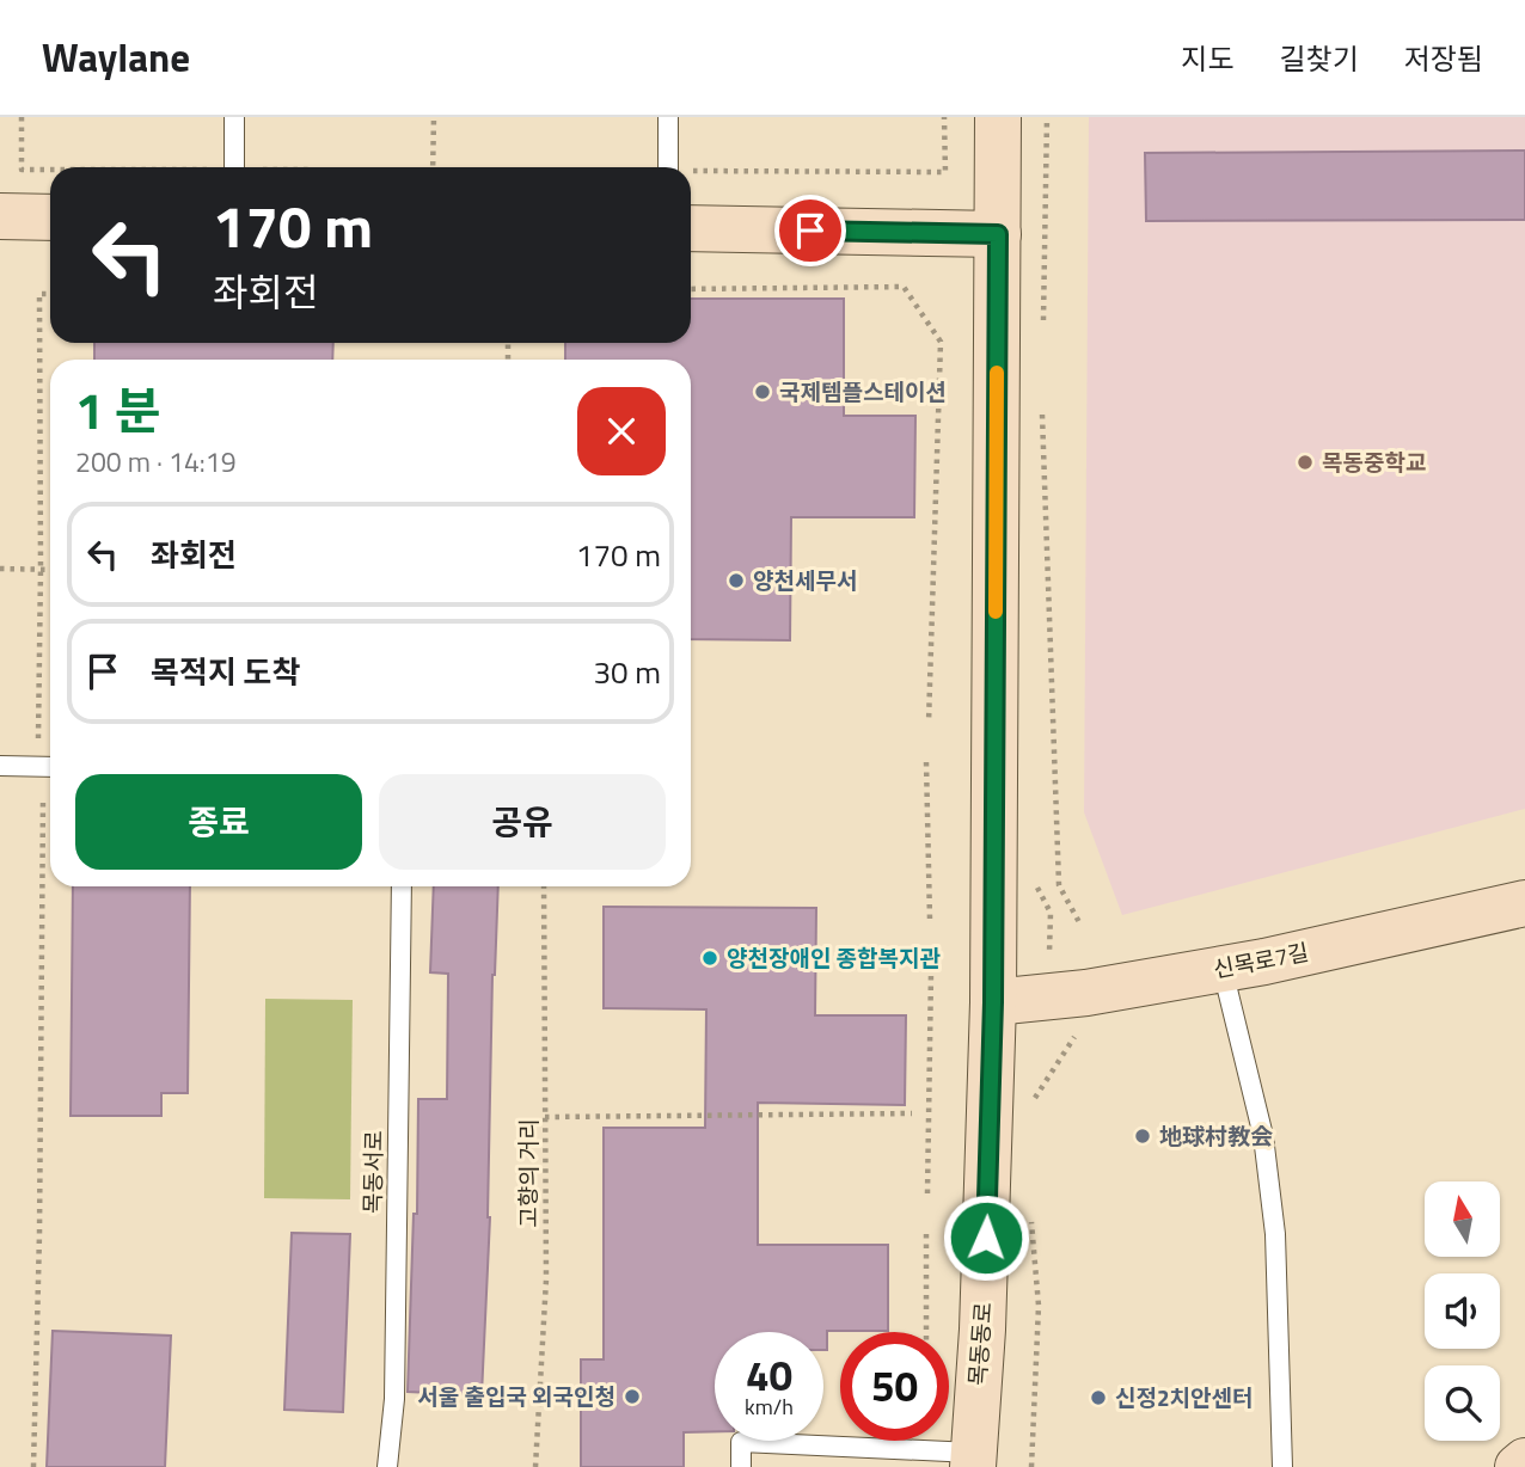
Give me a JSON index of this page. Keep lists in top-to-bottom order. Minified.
{"streets":{"main road":["신목로7길","목동동로"],"lane":["목동서로"],"path":["고향의 거리"]},"crossings":[["신목로7길","목동동로"]],"places":["국제템플스테이션","목동중학교","양천세무서","양천장애인 종합복지관","地球村教会","서울 출입국 외국인청","신정2치안센터"],"north":"top","page":{"header":"Waylane","nav":["지도","길찾기","저장됨"],"turn":["170 m","좌회전"],"heading":["1 분","200 m · 14:19"],"list":[{"name":"좌회전","value":"170 m"},{"name":"목적지 도착","value":"30 m"}],"buttons":["종료","공유"],"speed":"40 km/h","limit":"50"}}
